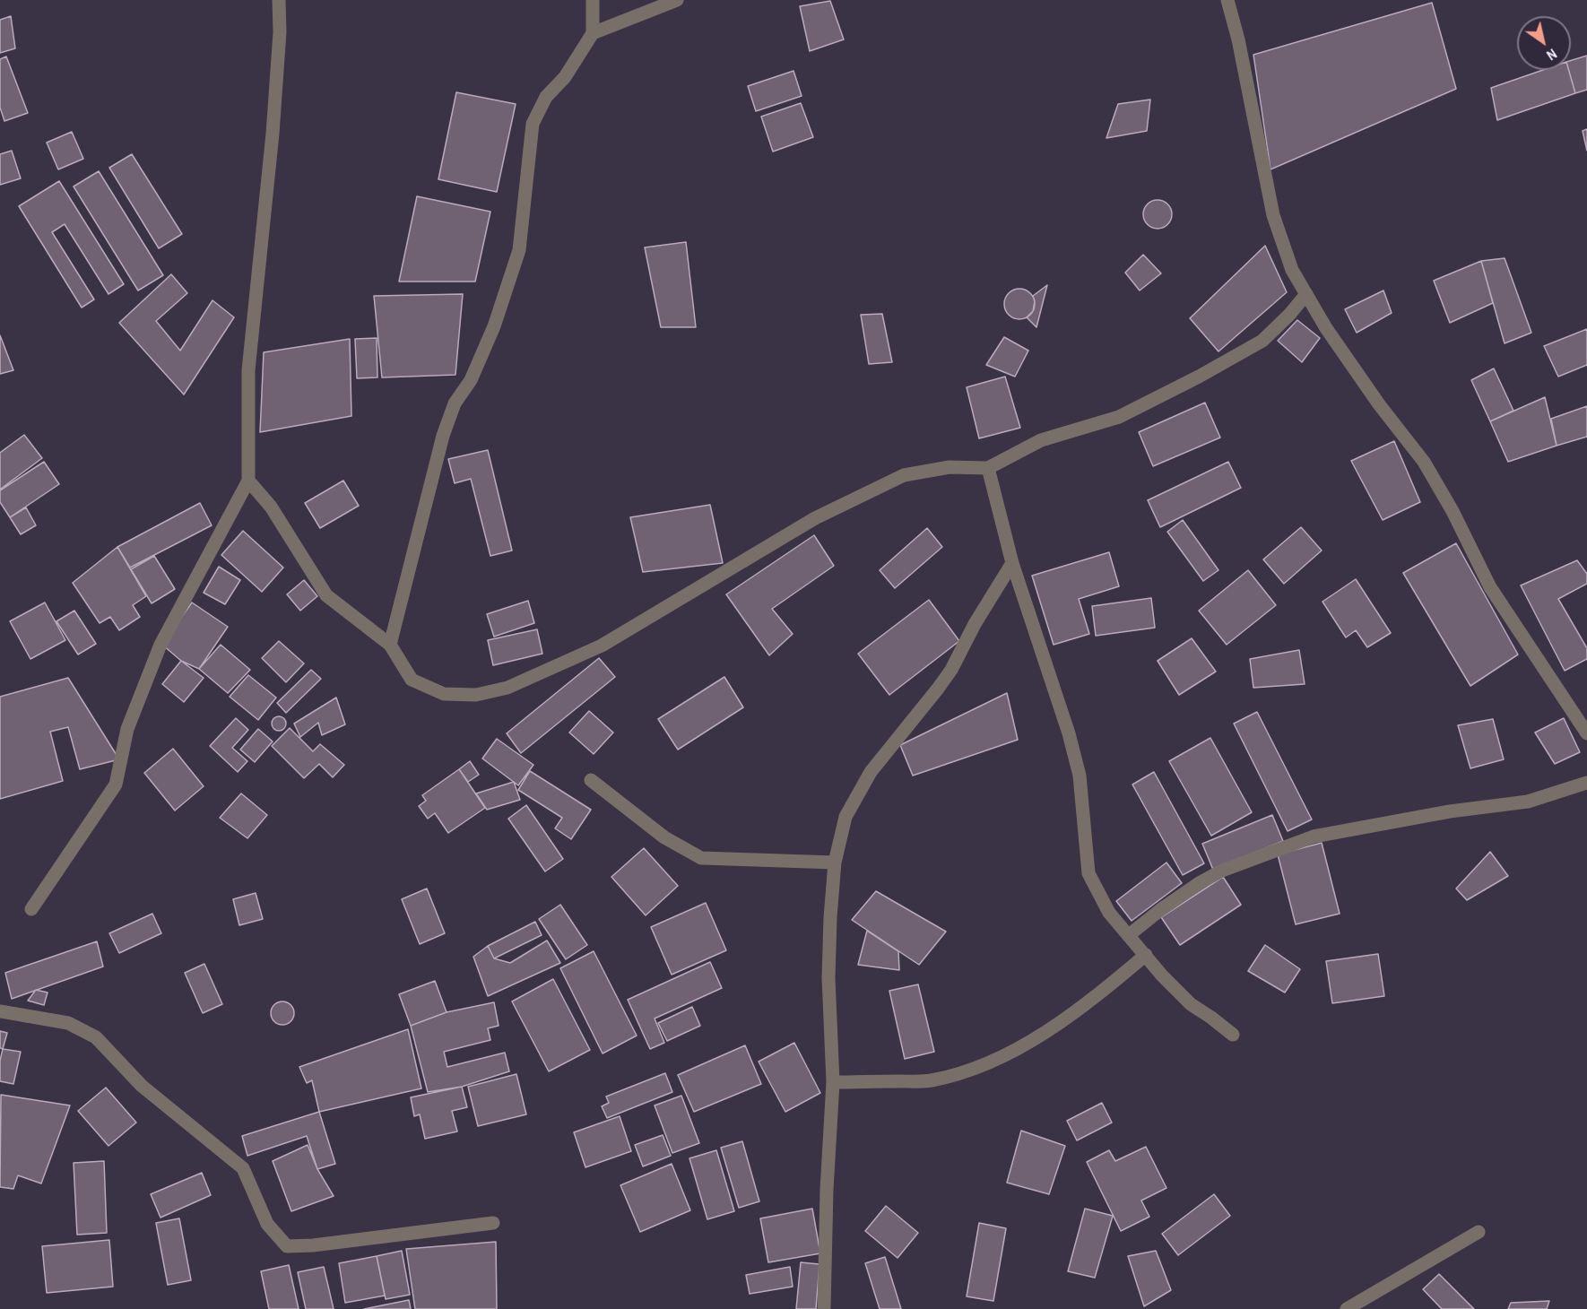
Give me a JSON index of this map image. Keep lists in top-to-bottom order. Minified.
{"north":"bottom right"}
